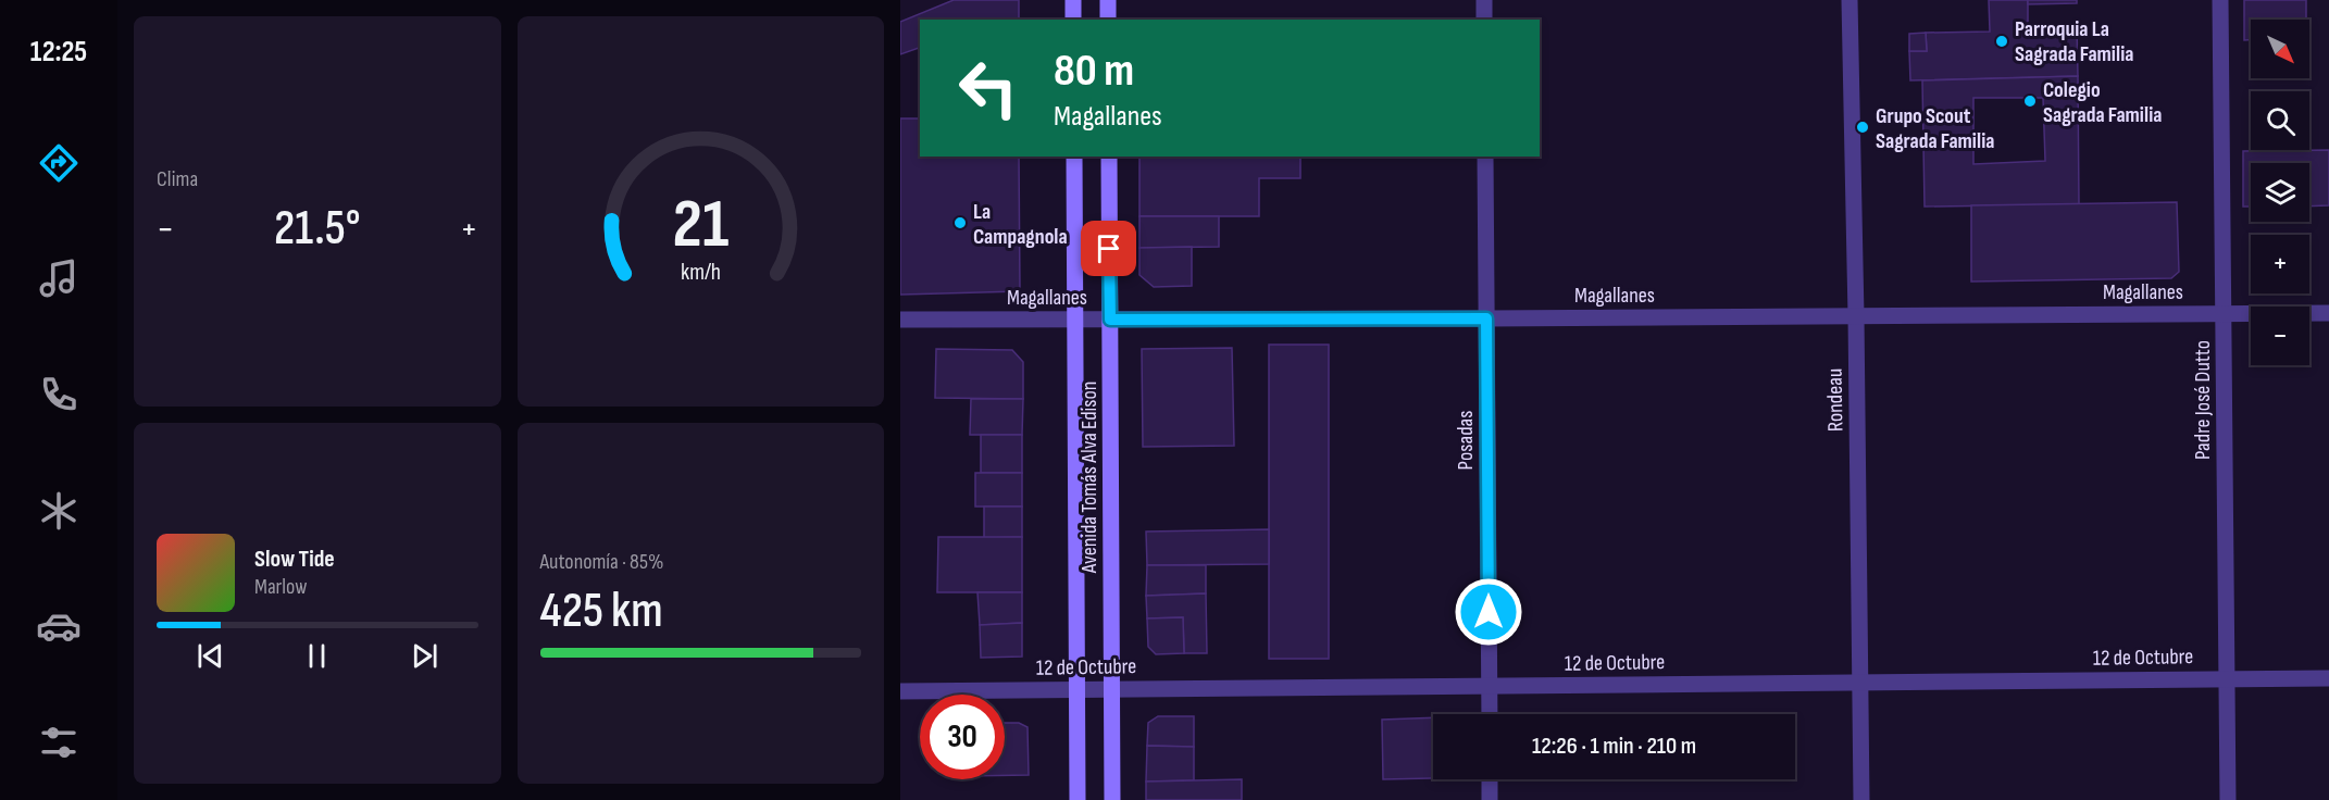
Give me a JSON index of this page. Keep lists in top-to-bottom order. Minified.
{"streets":{"main road":["Avenida Tomás Alva Edison"],"street":["Magallanes","Rondeau","Padre José Dutto","Posadas","12 de Octubre"]},"crossings":[["Magallanes","Rondeau"],["Magallanes","Padre José Dutto"],["Magallanes","Posadas"],["Magallanes","Avenida Tomás Alva Edison"],["Rondeau","12 de Octubre"],["Padre José Dutto","12 de Octubre"],["Posadas","12 de Octubre"],["Avenida Tomás Alva Edison","12 de Octubre"]],"places":["Parroquia La Sagrada Familia","Colegio Sagrada Familia","Grupo Scout Sagrada Familia","La Campagnola"],"north":"bottom right","page":{"tabs":"12:25","tile":["Clima",["Autonomía · 85%","425 km"]],"map_buttons":["+","−"],"turn":["80 m","Magallanes"],"heat":["−","21.5°","+"],"song":["Slow Tide","Marlow"],"limit":"30","trip":"12:26 · 1 min · 210 m","gauge":["21","km/h"]}}
